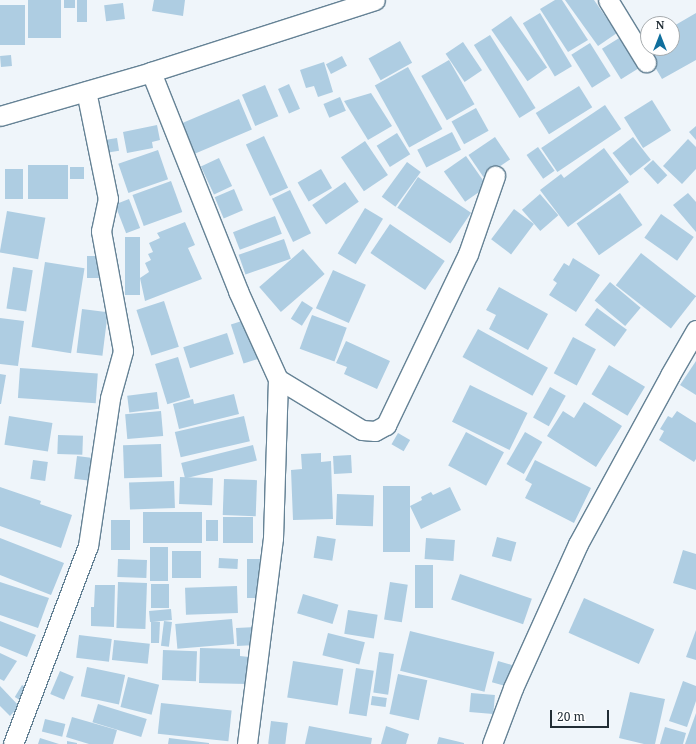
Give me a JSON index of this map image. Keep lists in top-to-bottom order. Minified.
{"scale_bar":"20 m","north":"top"}
